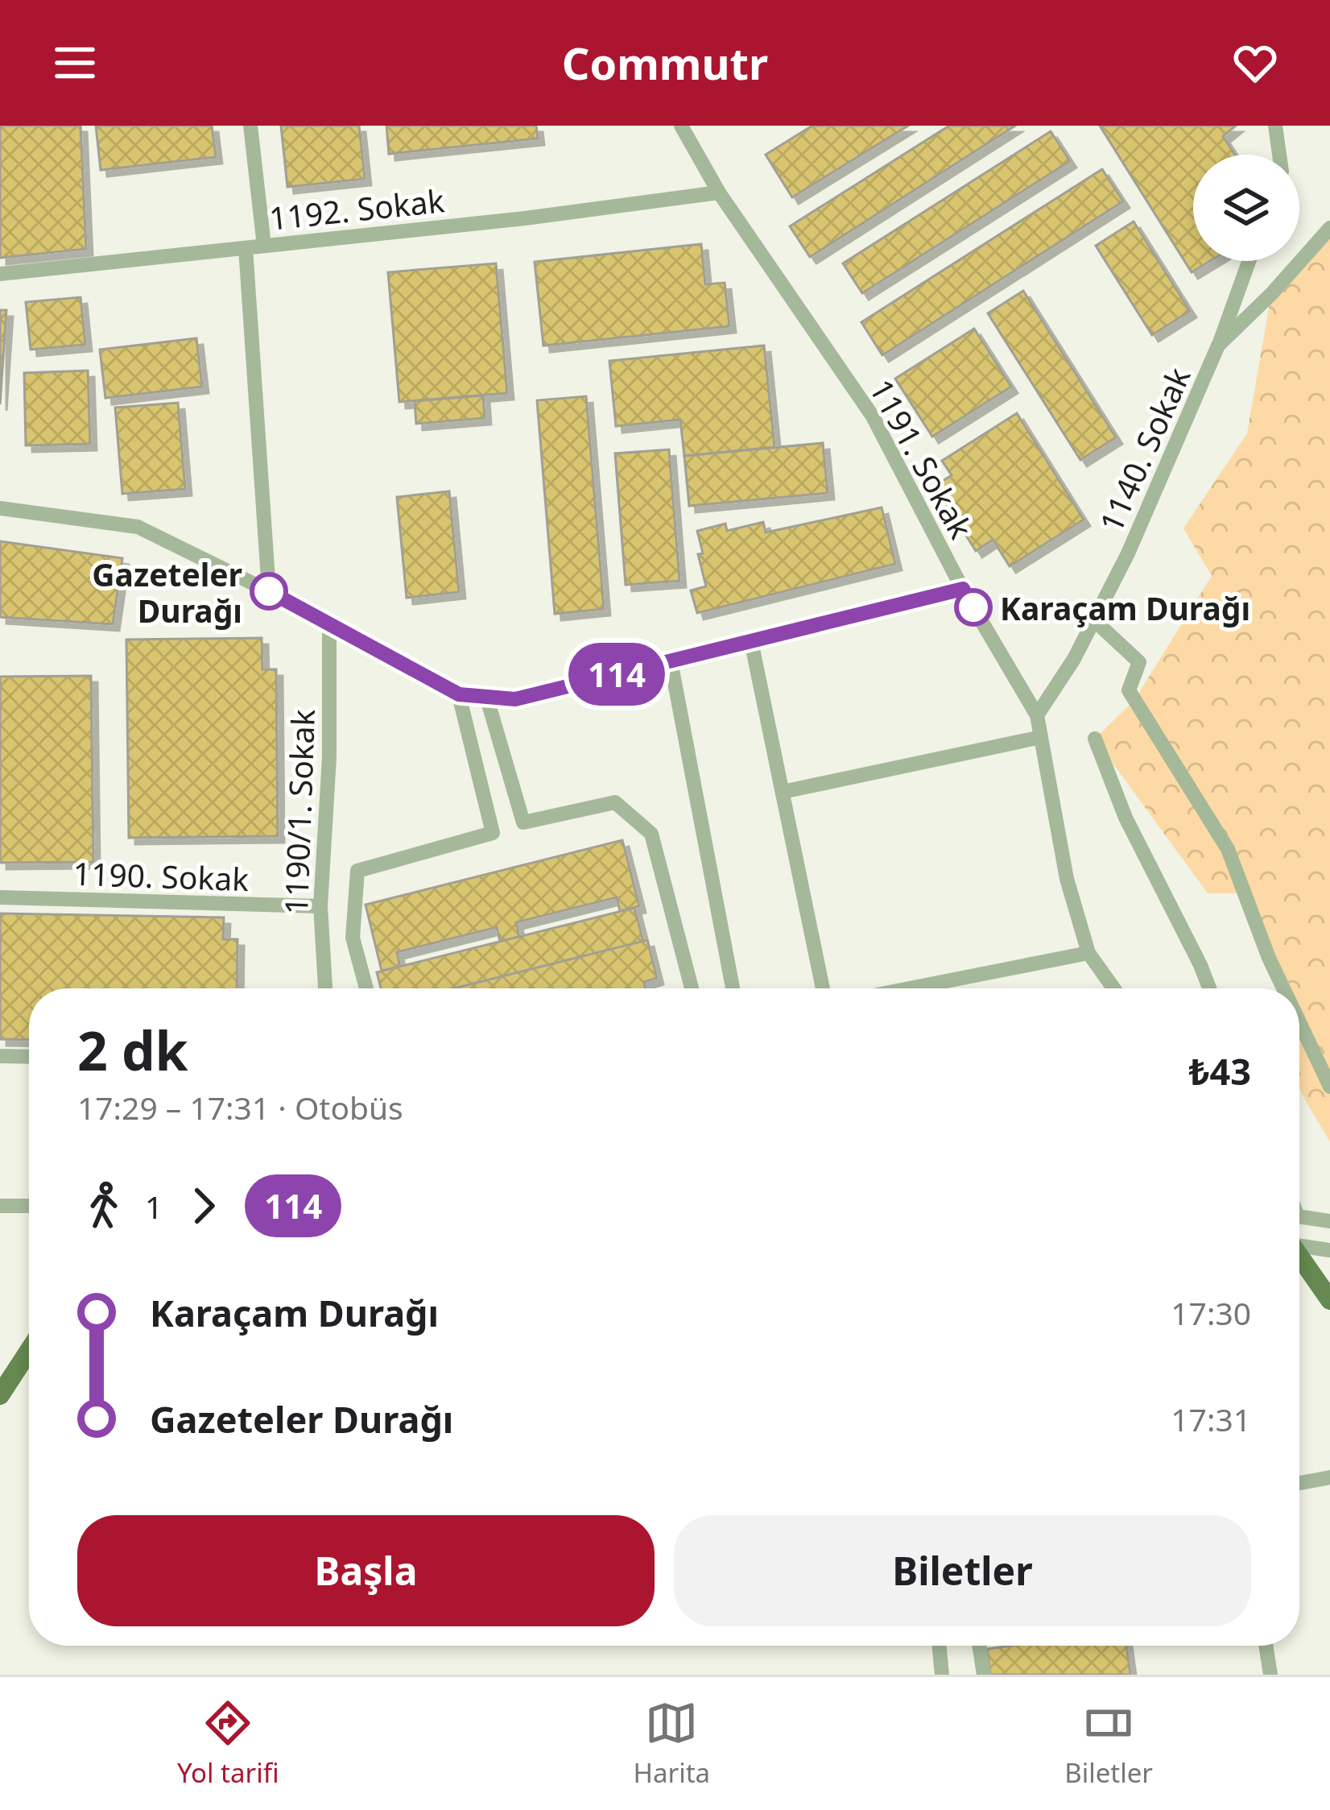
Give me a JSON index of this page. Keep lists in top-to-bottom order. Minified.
{"streets":{"street":["1192. Sokak","1140. Sokak","1191. Sokak","1190/1. Sokak","1190. Sokak"]},"crossings":[["1192. Sokak","1191. Sokak"],["1140. Sokak","1191. Sokak"],["1190/1. Sokak","1190. Sokak"]],"places":["Gazeteler Durağı","Karaçam Durağı"],"lines":["bus line 114"],"page":{"header":"Commutr","on_map":"114","heading":["2 dk","17:29 – 17:31 · Otobüs","₺43"],"legs":["1","114"],"list":[{"name":"Karaçam Durağı","value":"17:30"},{"name":"Gazeteler Durağı","value":"17:31"}],"buttons":["Başla","Biletler"],"tabs":["Yol tarifi","Harita","Biletler"]}}
